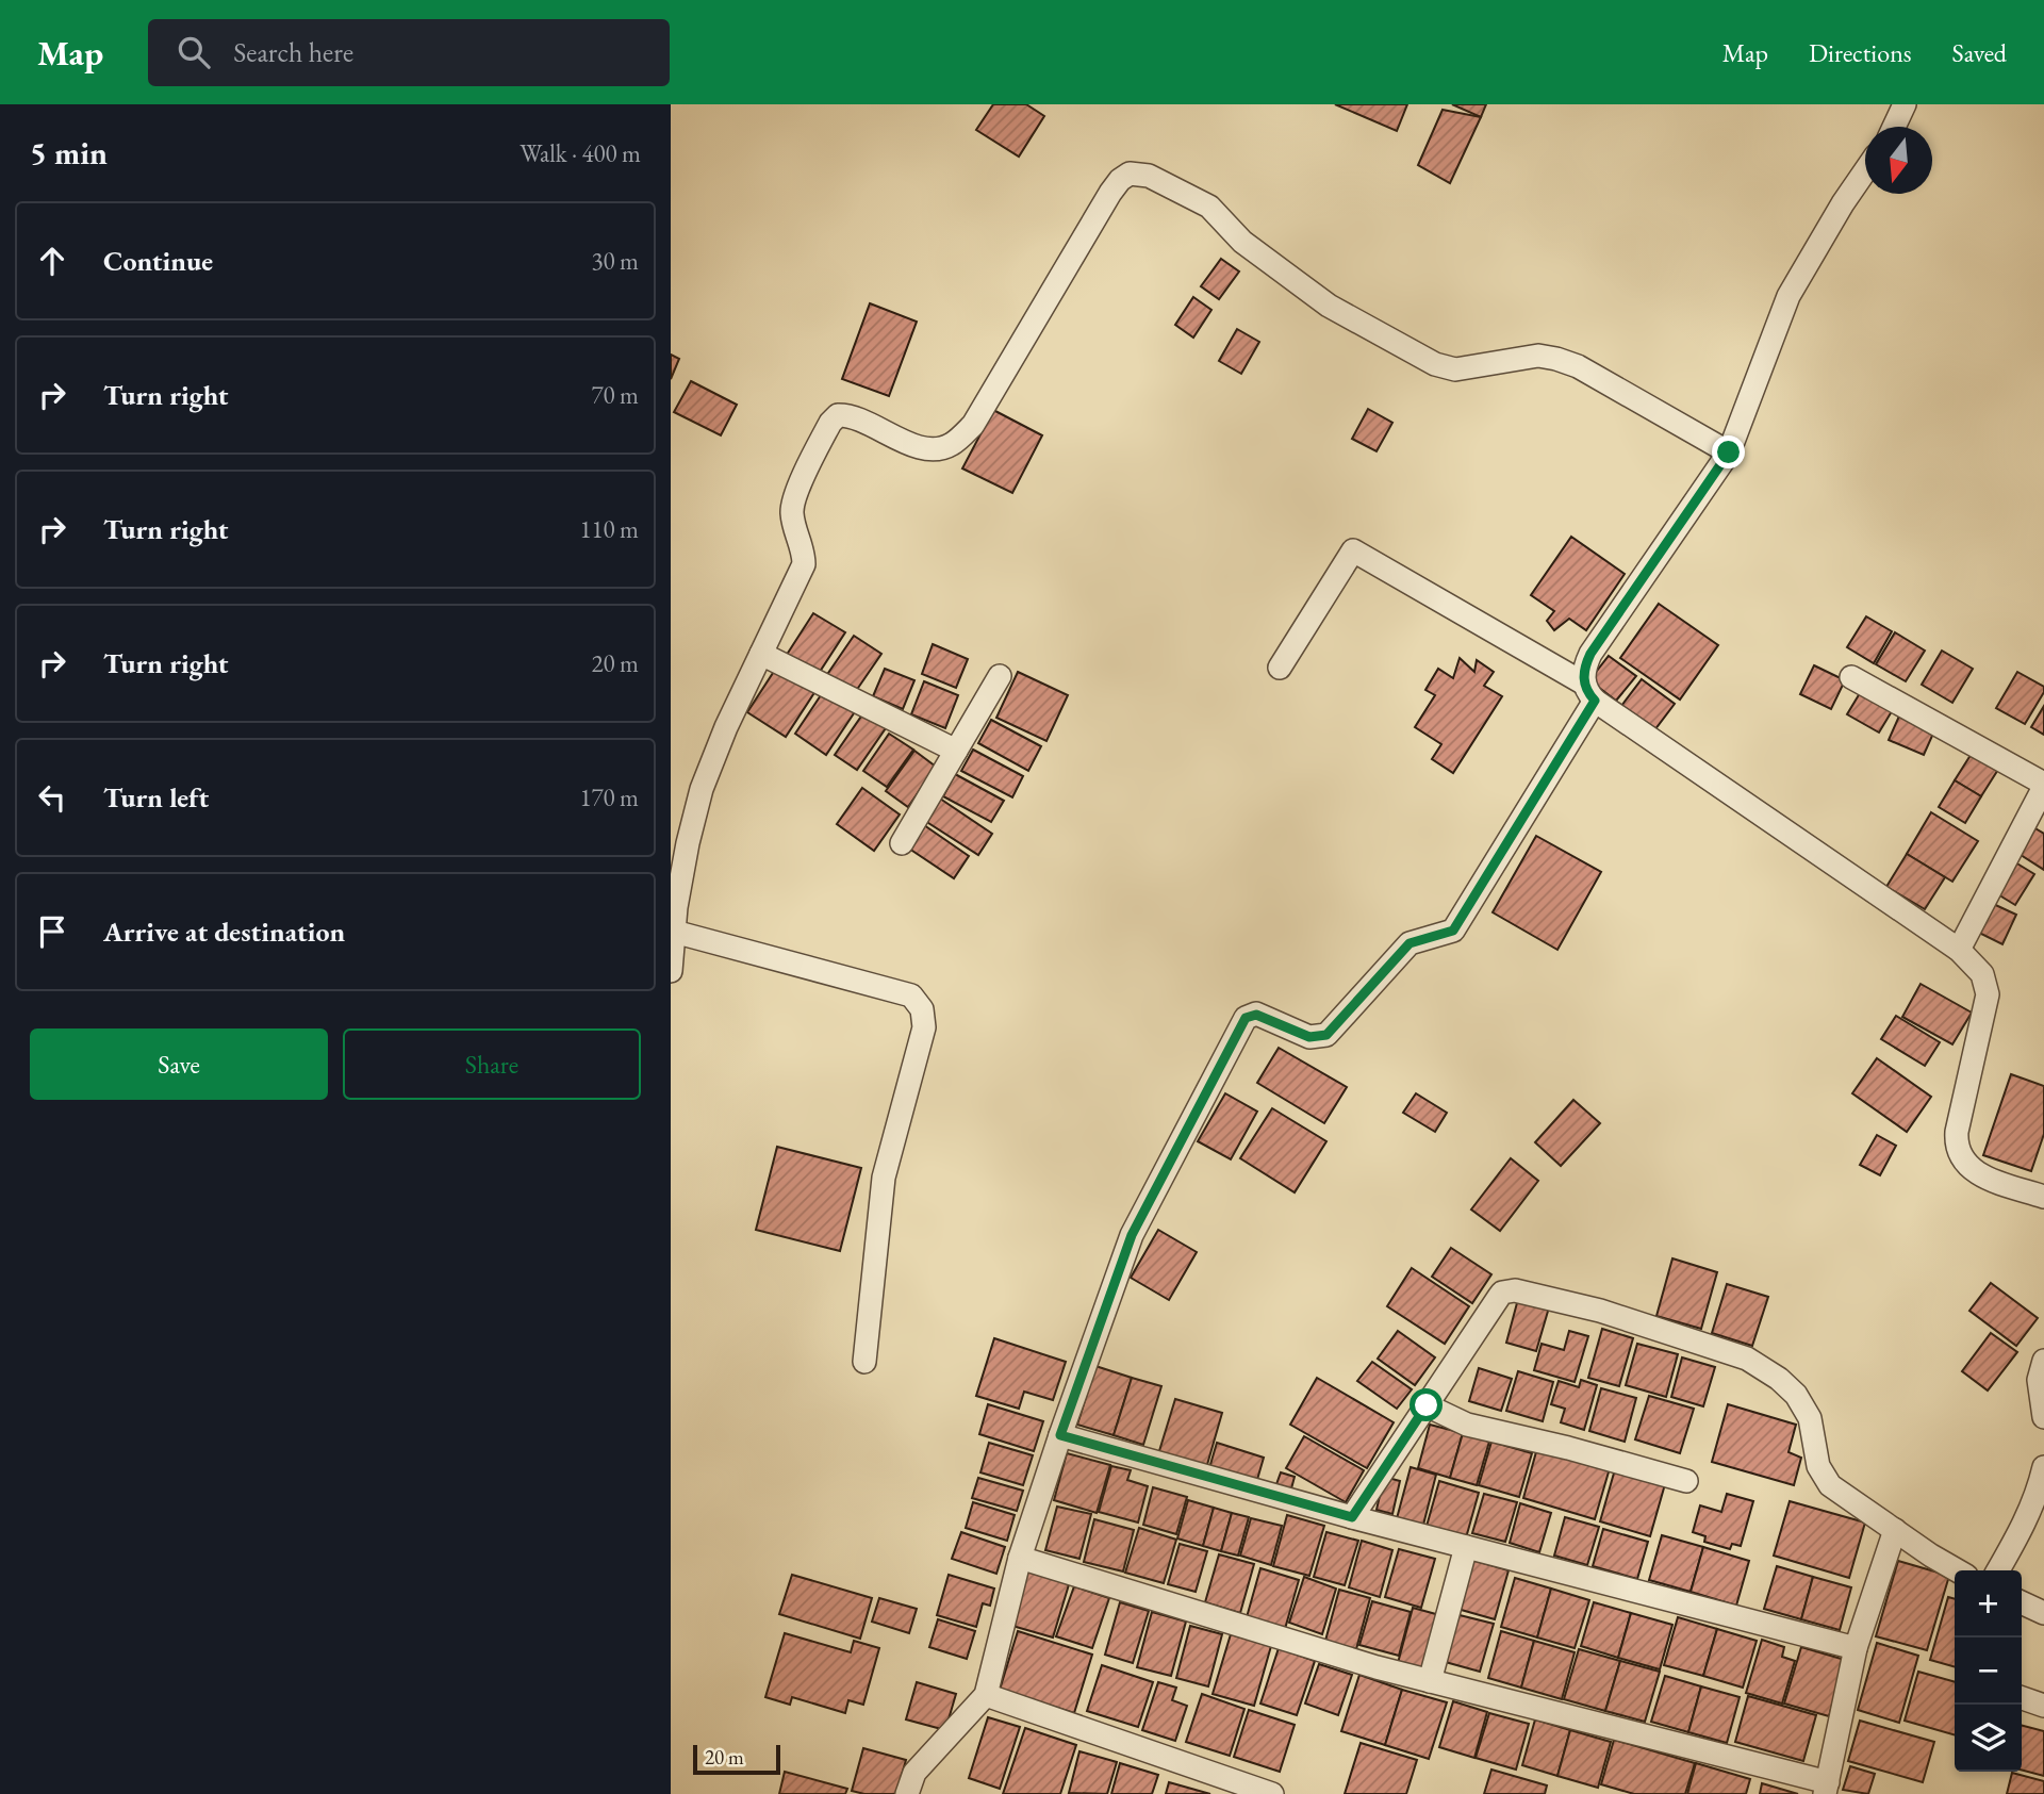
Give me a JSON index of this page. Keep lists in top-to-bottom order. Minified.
{"scale_bar":"20 m","north":"bottom","page":{"header":"Map","search":"Search here","nav":["Map","Directions","Saved"],"heading":["5 min","Walk · 400 m"],"list":[["Continue","30 m"],["Turn right","70 m"],["Turn right","110 m"],["Turn right","20 m"],["Turn left","170 m"],"Arrive at destination"],"buttons":["Save","Share"],"map_buttons":["+","−"],"scale":"20 m"}}
